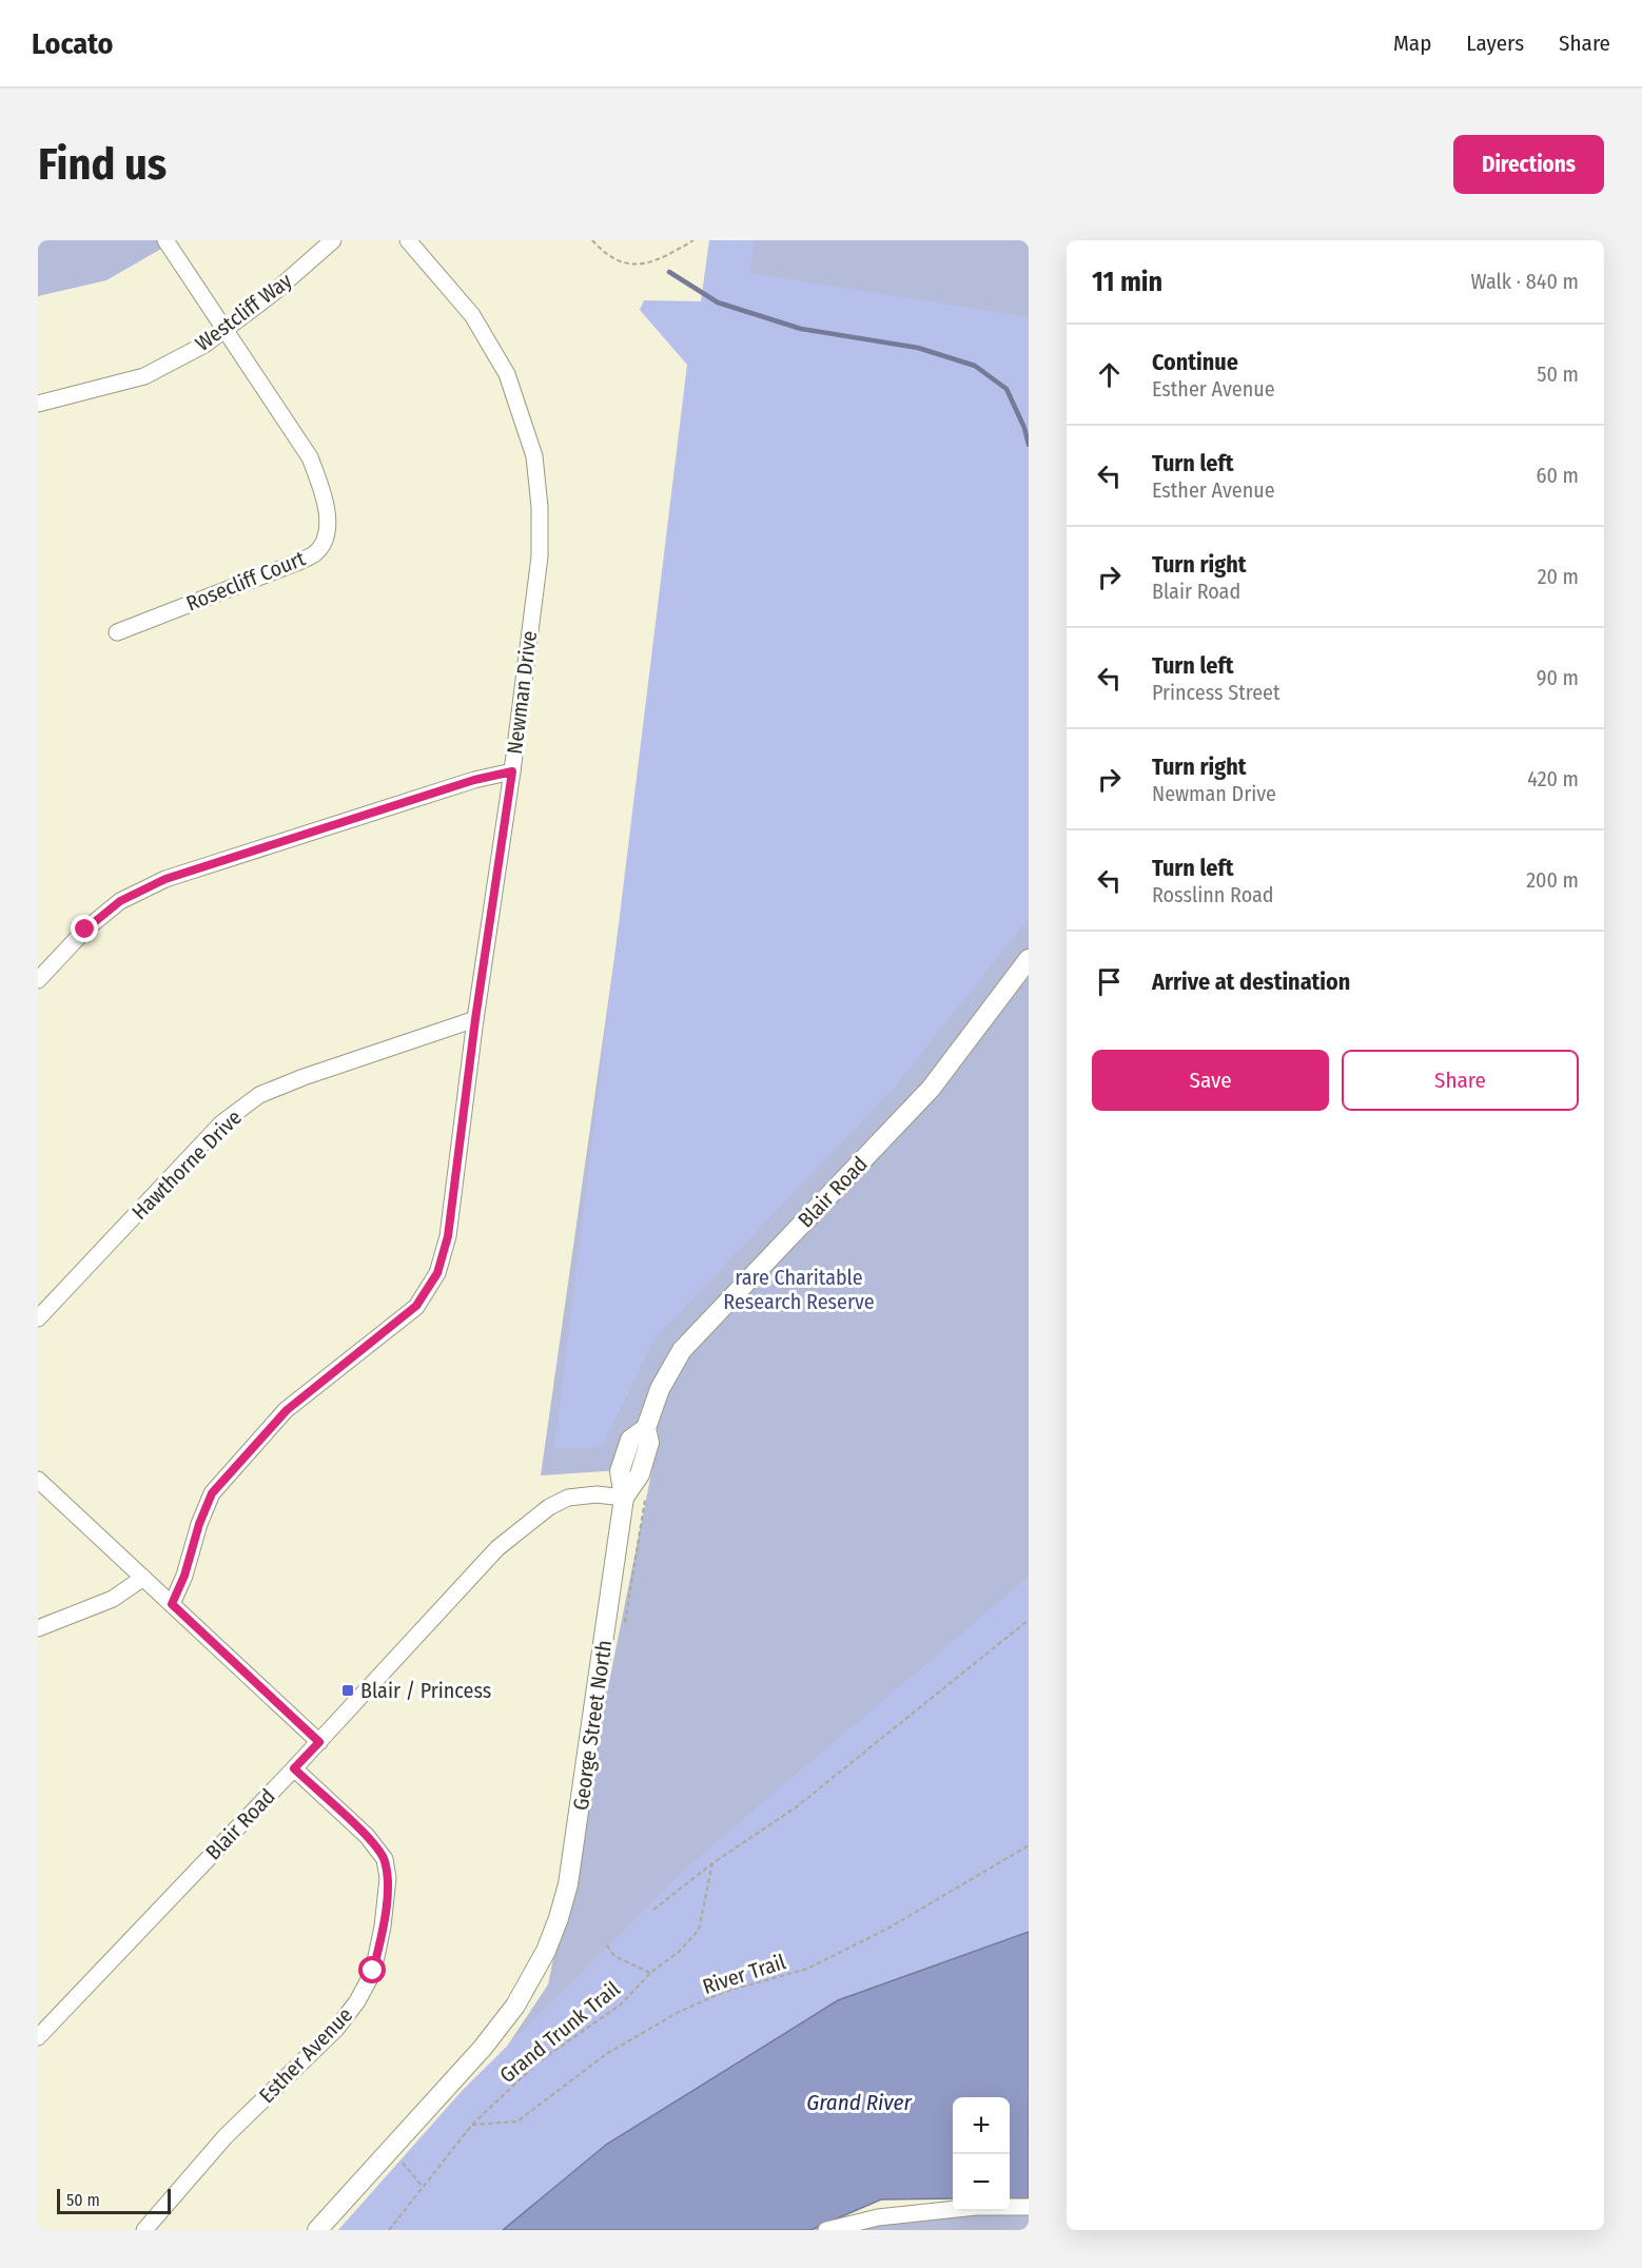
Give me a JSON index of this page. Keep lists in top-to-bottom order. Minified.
{"streets":{"main road":["Blair Road","George Street North"],"street":["Westcliff Way","Rosecliff Court","Newman Drive","Hawthorne Drive","Esther Avenue"],"path":["River Trail","Grand Trunk Trail"]},"crossings":[["Westcliff Way","Rosecliff Court"],["Newman Drive","Hawthorne Drive"],["Blair Road","George Street North"],["Blair Road","Esther Avenue"],["River Trail","Grand Trunk Trail"]],"water":["Grand River"],"parks":["rare Charitable Research Reserve"],"places":{"transit":["Blair / Princess"]},"scale_bar":"50 m","page":{"header":"Locato","nav":["Map","Layers","Share"],"buttons":["Directions",["Save","Share"]],"title":"Find us","heading":["11 min","Walk · 840 m"],"list":[["Continue","Esther Avenue","50 m"],["Turn left","Esther Avenue","60 m"],["Turn right","Blair Road","20 m"],["Turn left","Princess Street","90 m"],["Turn right","Newman Drive","420 m"],["Turn left","Rosslinn Road","200 m"],"Arrive at destination"],"map_buttons":["+","−"],"scale":"50 m"}}
